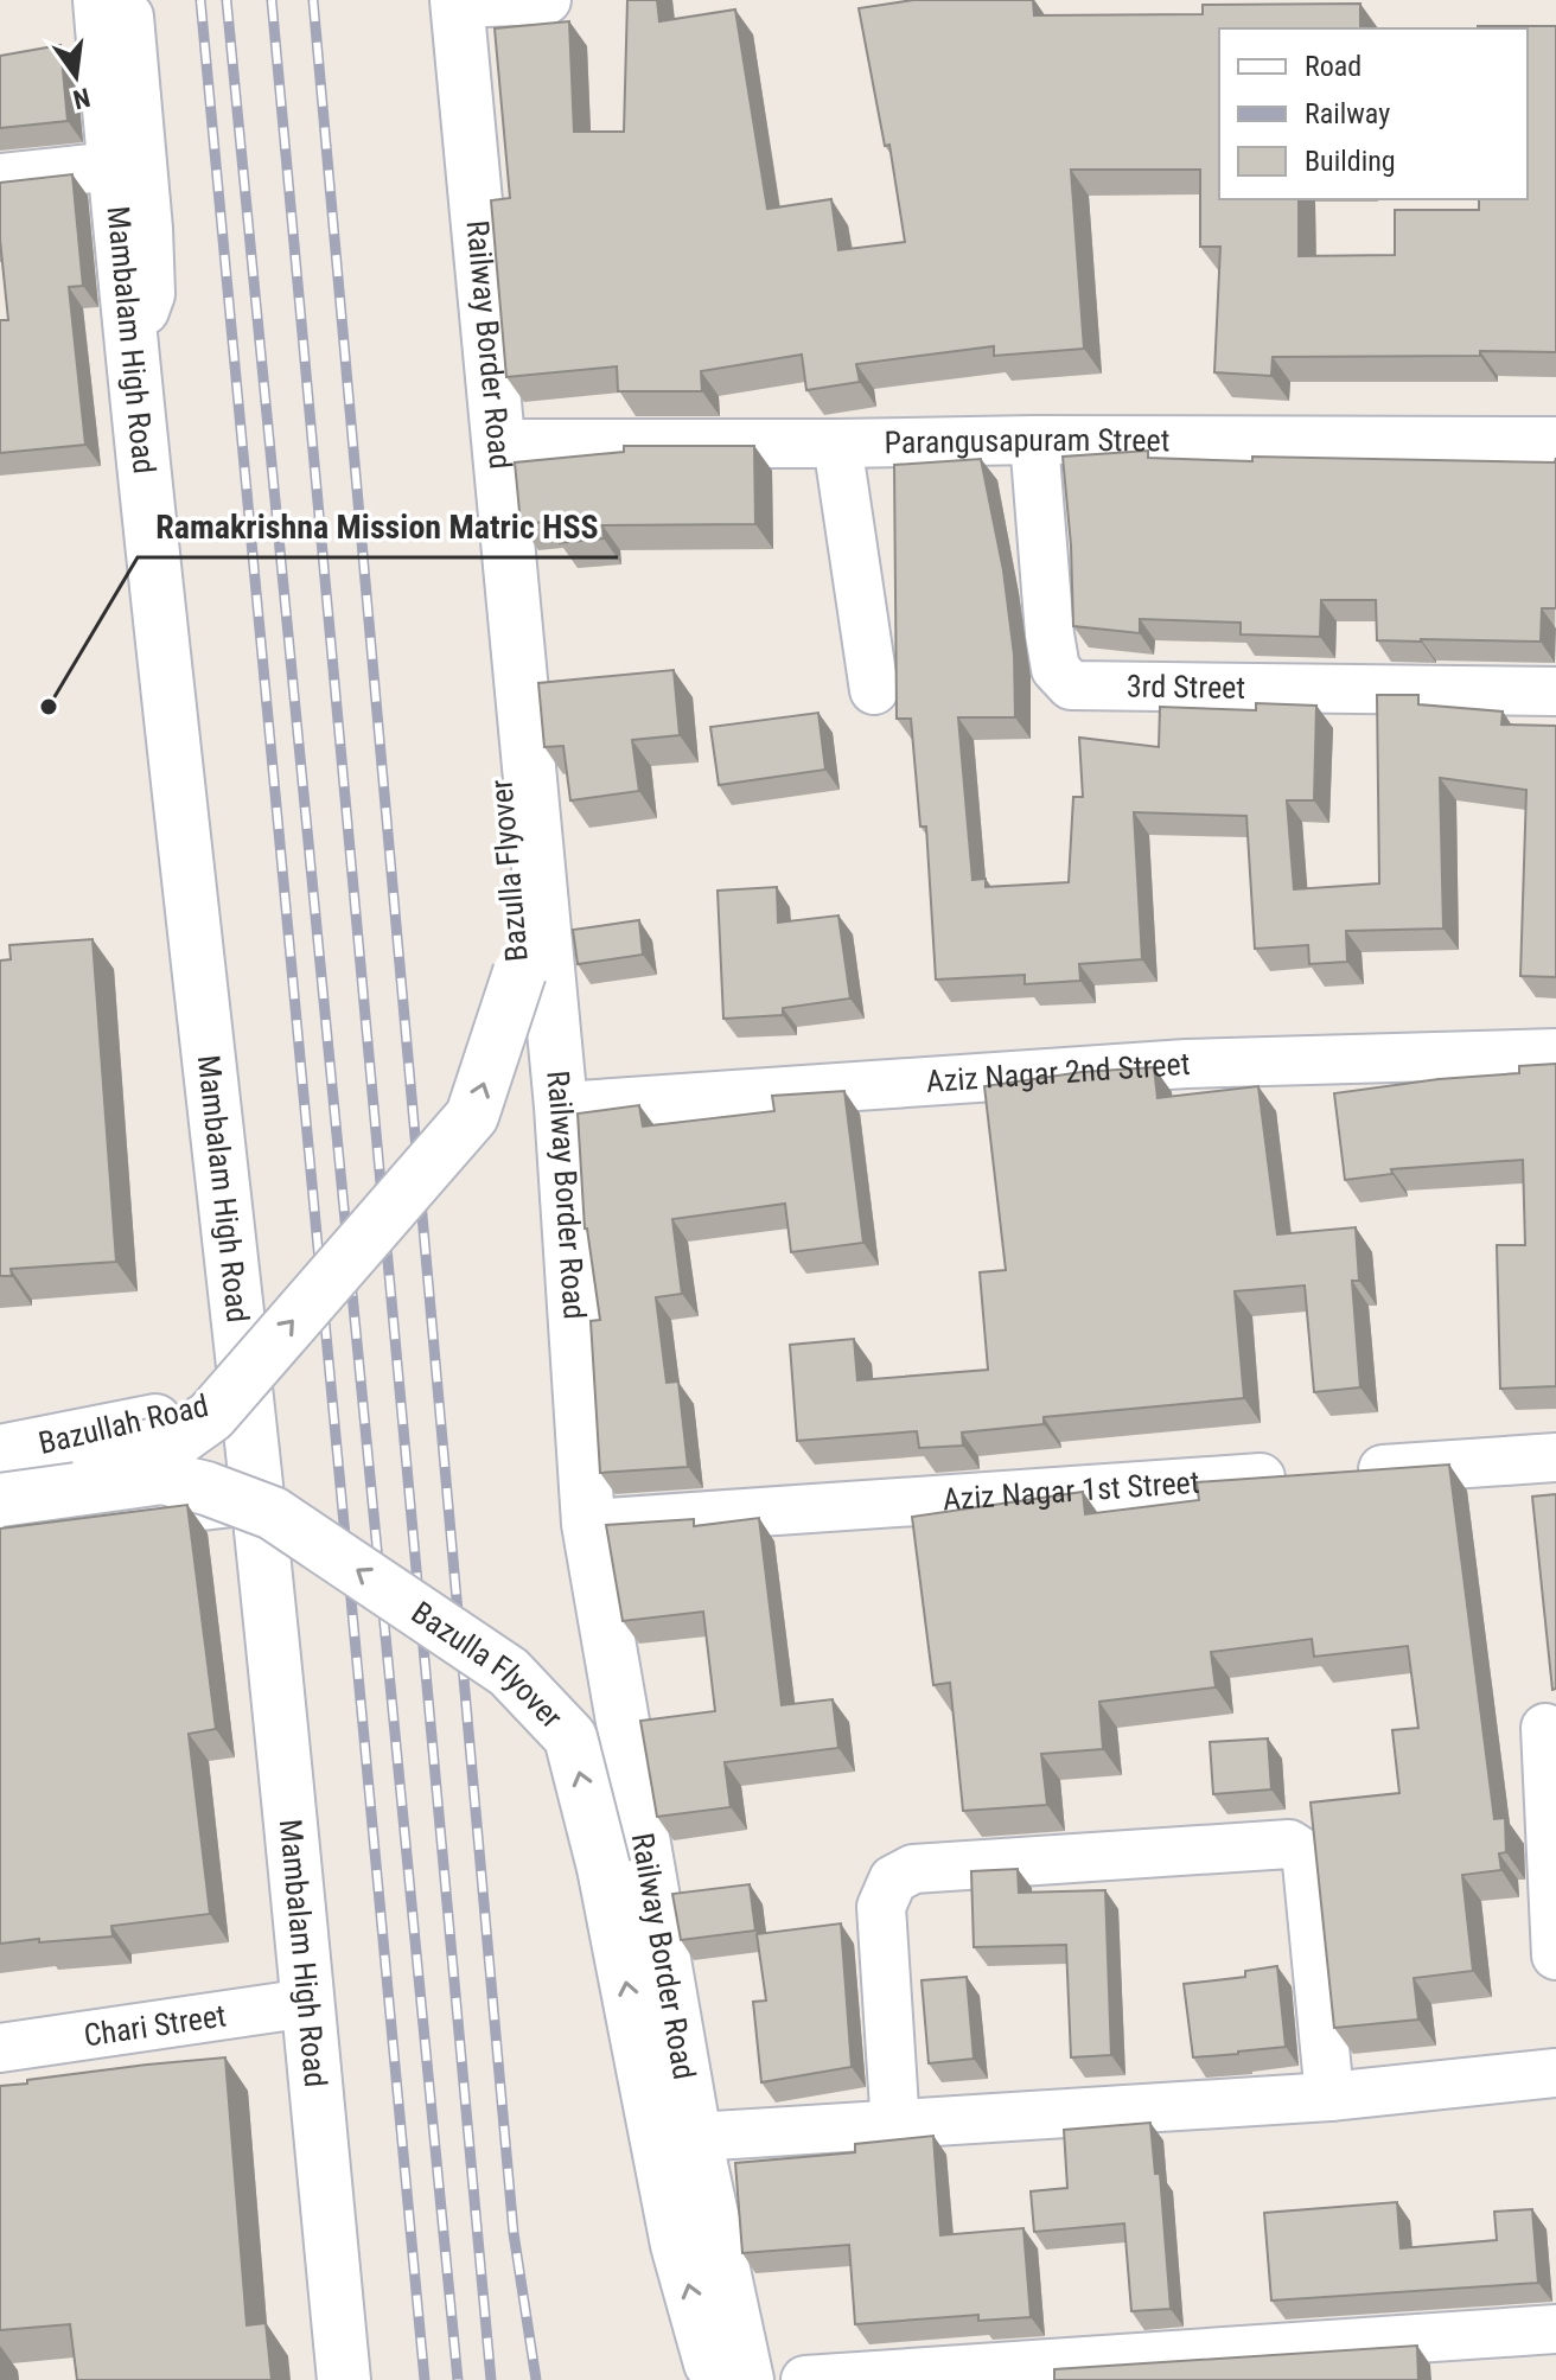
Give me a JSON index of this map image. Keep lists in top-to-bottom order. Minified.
{"streets":{"street":["Mambalam High Road","Railway Border Road","Parangusapuram Street","3rd Street","Bazulla Flyover","Aziz Nagar 2nd Street","Bazullah Road","Aziz Nagar 1st Street","Chari Street"]},"crossings":[["Mambalam High Road","Bazullah Road"],["Mambalam High Road","Chari Street"],["Railway Border Road","Parangusapuram Street"],["Railway Border Road","Bazulla Flyover"],["Railway Border Road","Aziz Nagar 2nd Street"],["Railway Border Road","Aziz Nagar 1st Street"],["Parangusapuram Street","3rd Street"]],"places":["Ramakrishna Mission Matric HSS"],"legend":["Road","Railway","Building"],"north":"bottom"}
